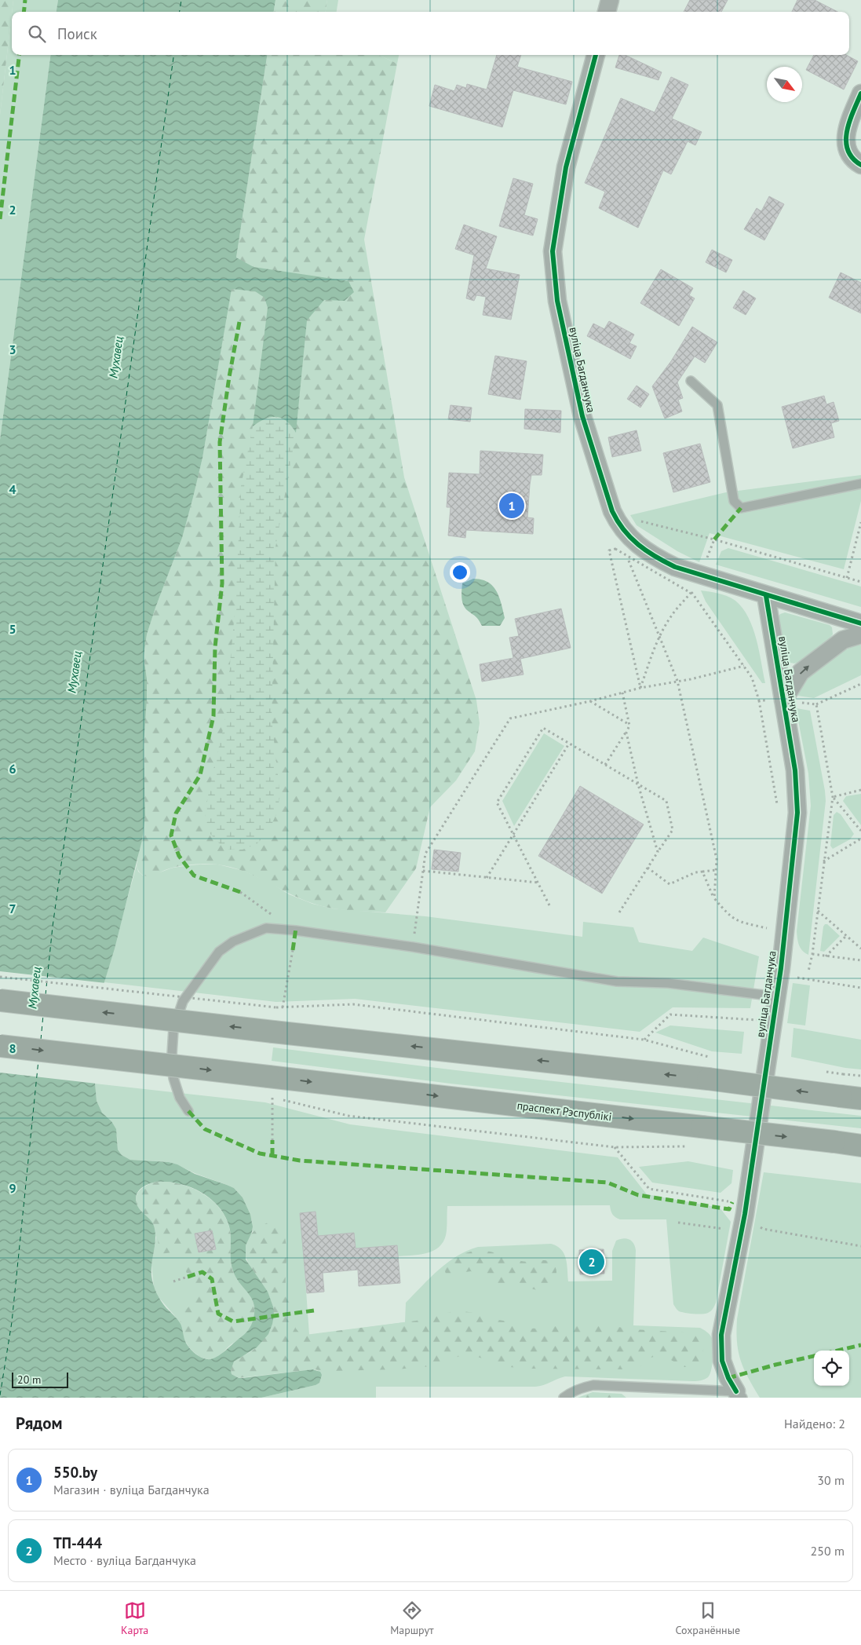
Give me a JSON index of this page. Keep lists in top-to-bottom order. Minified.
{"streets":{"highway":["праспект Рэспублікі"],"street":["вуліца Багданчука"]},"water":["Мухавец"],"scale_bar":"20 m","north":"bottom right","page":{"search":"Поиск","pins":["1","2"],"scale":"20 m","heading":["Рядом","Найдено: 2"],"list":[{"mark":"1","name":"550.by","note":"Магазин · вуліца Багданчука","value":"30 m"},{"mark":"2","name":"ТП-444","note":"Место · вуліца Багданчука","value":"250 m"}],"nav":["Карта","Маршрут","Сохранённые"]},"grid":{"rows":["1","2","3","4","5","6","7","8","9"]}}
